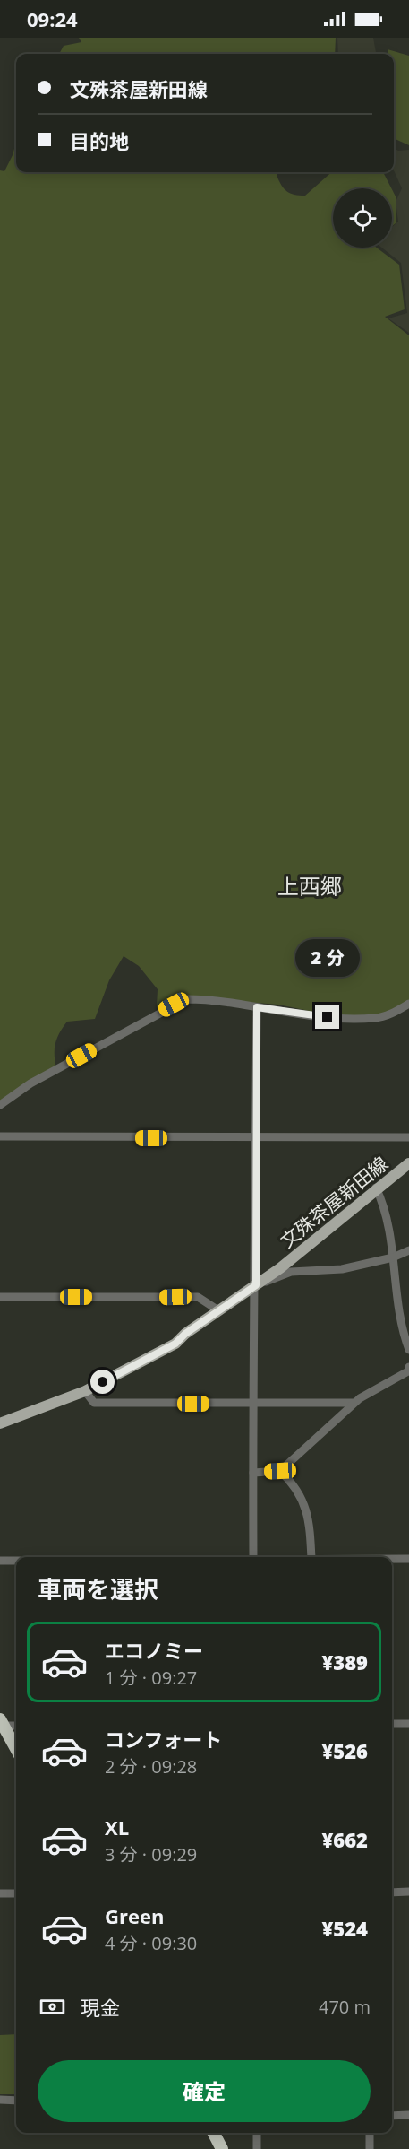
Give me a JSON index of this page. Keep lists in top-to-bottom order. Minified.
{"streets":{"main road":["文殊茶屋新田線"]},"districts":["上西郷"],"page":{"status":"09:24","banner":["文殊茶屋新田線","目的地"],"bubble":"2 分","heading":"車両を選択","list":[{"name":"エコノミー","note":"1 分 · 09:27","value":"¥389"},{"name":"コンフォート","note":"2 分 · 09:28","value":"¥526"},{"name":"XL","note":"3 分 · 09:29","value":"¥662"},{"name":"Green","note":"4 分 · 09:30","value":"¥524"}],"pay":["現金","470 m"],"buttons":"確定"}}
